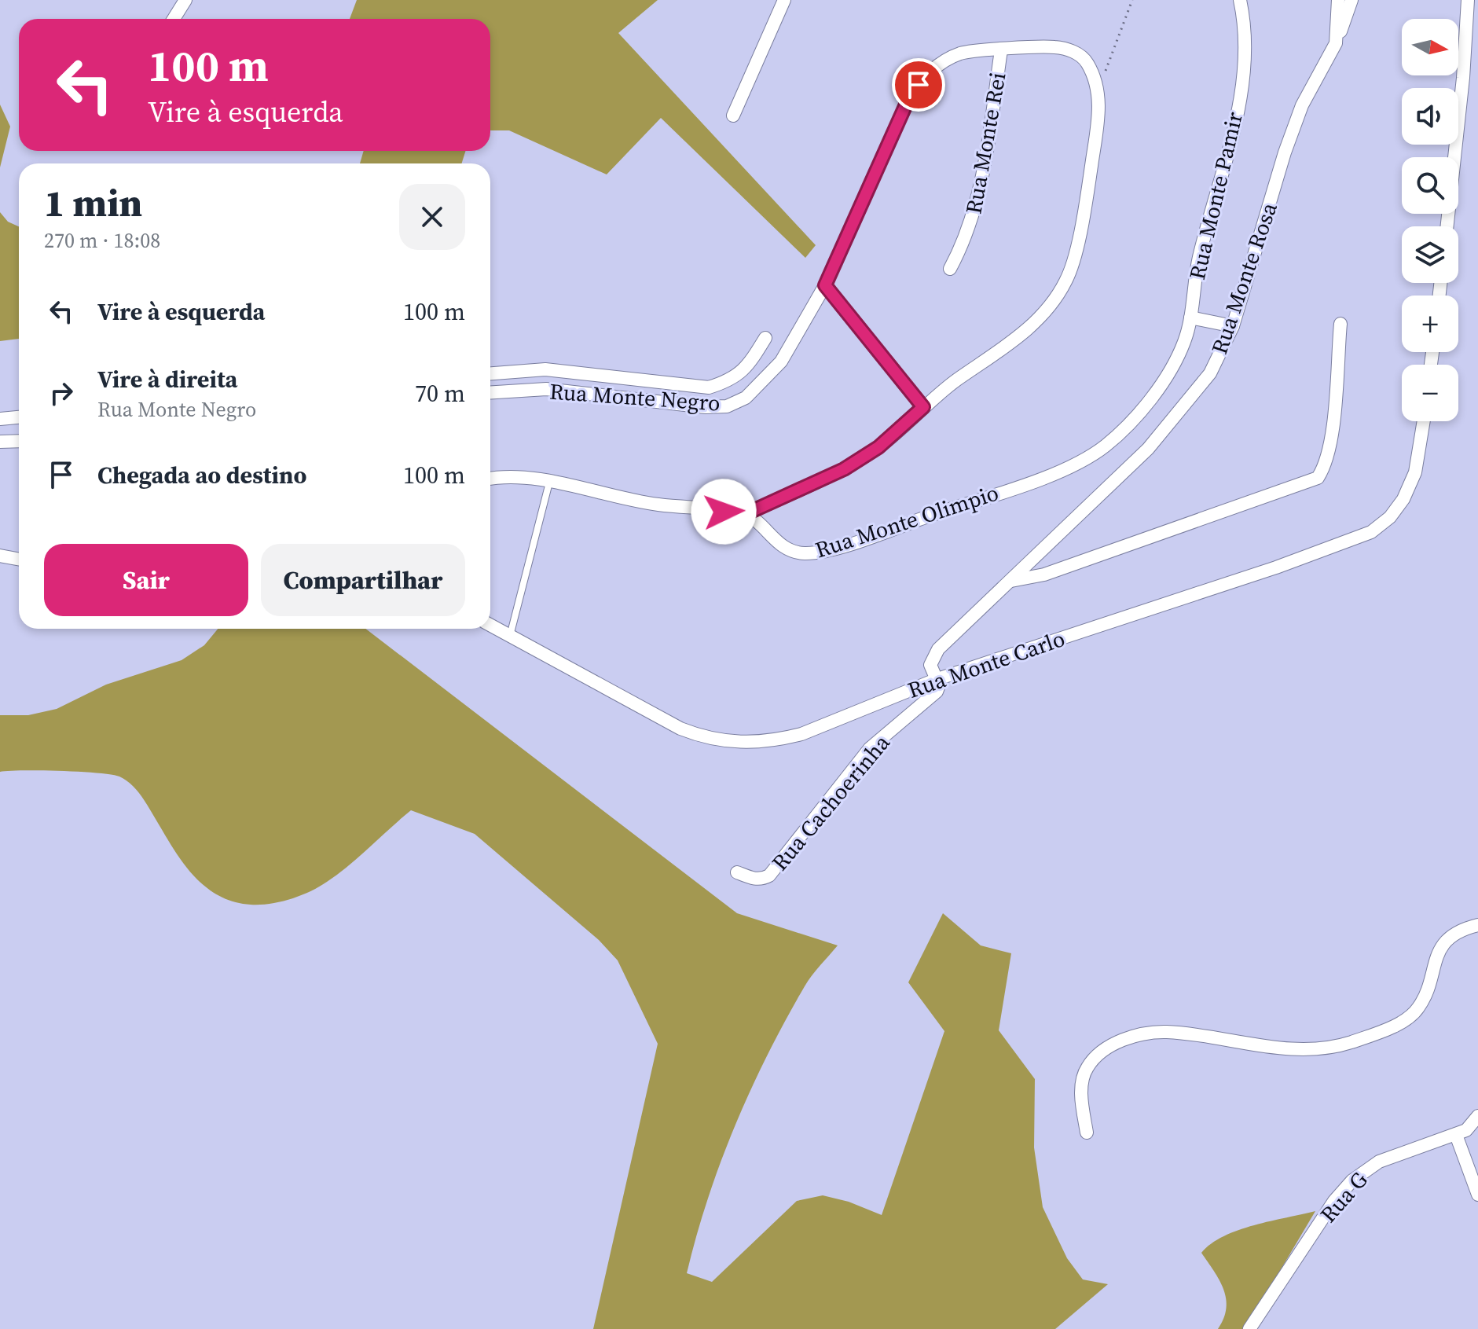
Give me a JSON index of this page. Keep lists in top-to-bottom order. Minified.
{"streets":{"street":["Rua Monte Rei","Rua Monte Pamir","Rua Monte Rosa","Rua Monte Negro","Rua Monte Olimpio","Rua Monte Carlo","Rua Cachoerinha","Rua G"]},"crossings":[["Rua Monte Rei","Rua Monte Negro"],["Rua Monte Pamir","Rua Monte Olimpio"],["Rua Monte Rosa","Rua Monte Carlo"],["Rua Monte Rosa","Rua Cachoerinha"],["Rua Monte Negro","Rua Monte Olimpio"],["Rua Monte Carlo","Rua Cachoerinha"]],"north":"right","page":{"map_buttons":["+","−"],"turn":["100 m","Vire à esquerda"],"heading":["1 min","270 m · 18:08"],"list":[{"name":"Vire à esquerda","value":"100 m"},{"name":"Vire à direita","note":"Rua Monte Negro","value":"70 m"},{"name":"Chegada ao destino","value":"100 m"}],"buttons":["Sair","Compartilhar"]}}
